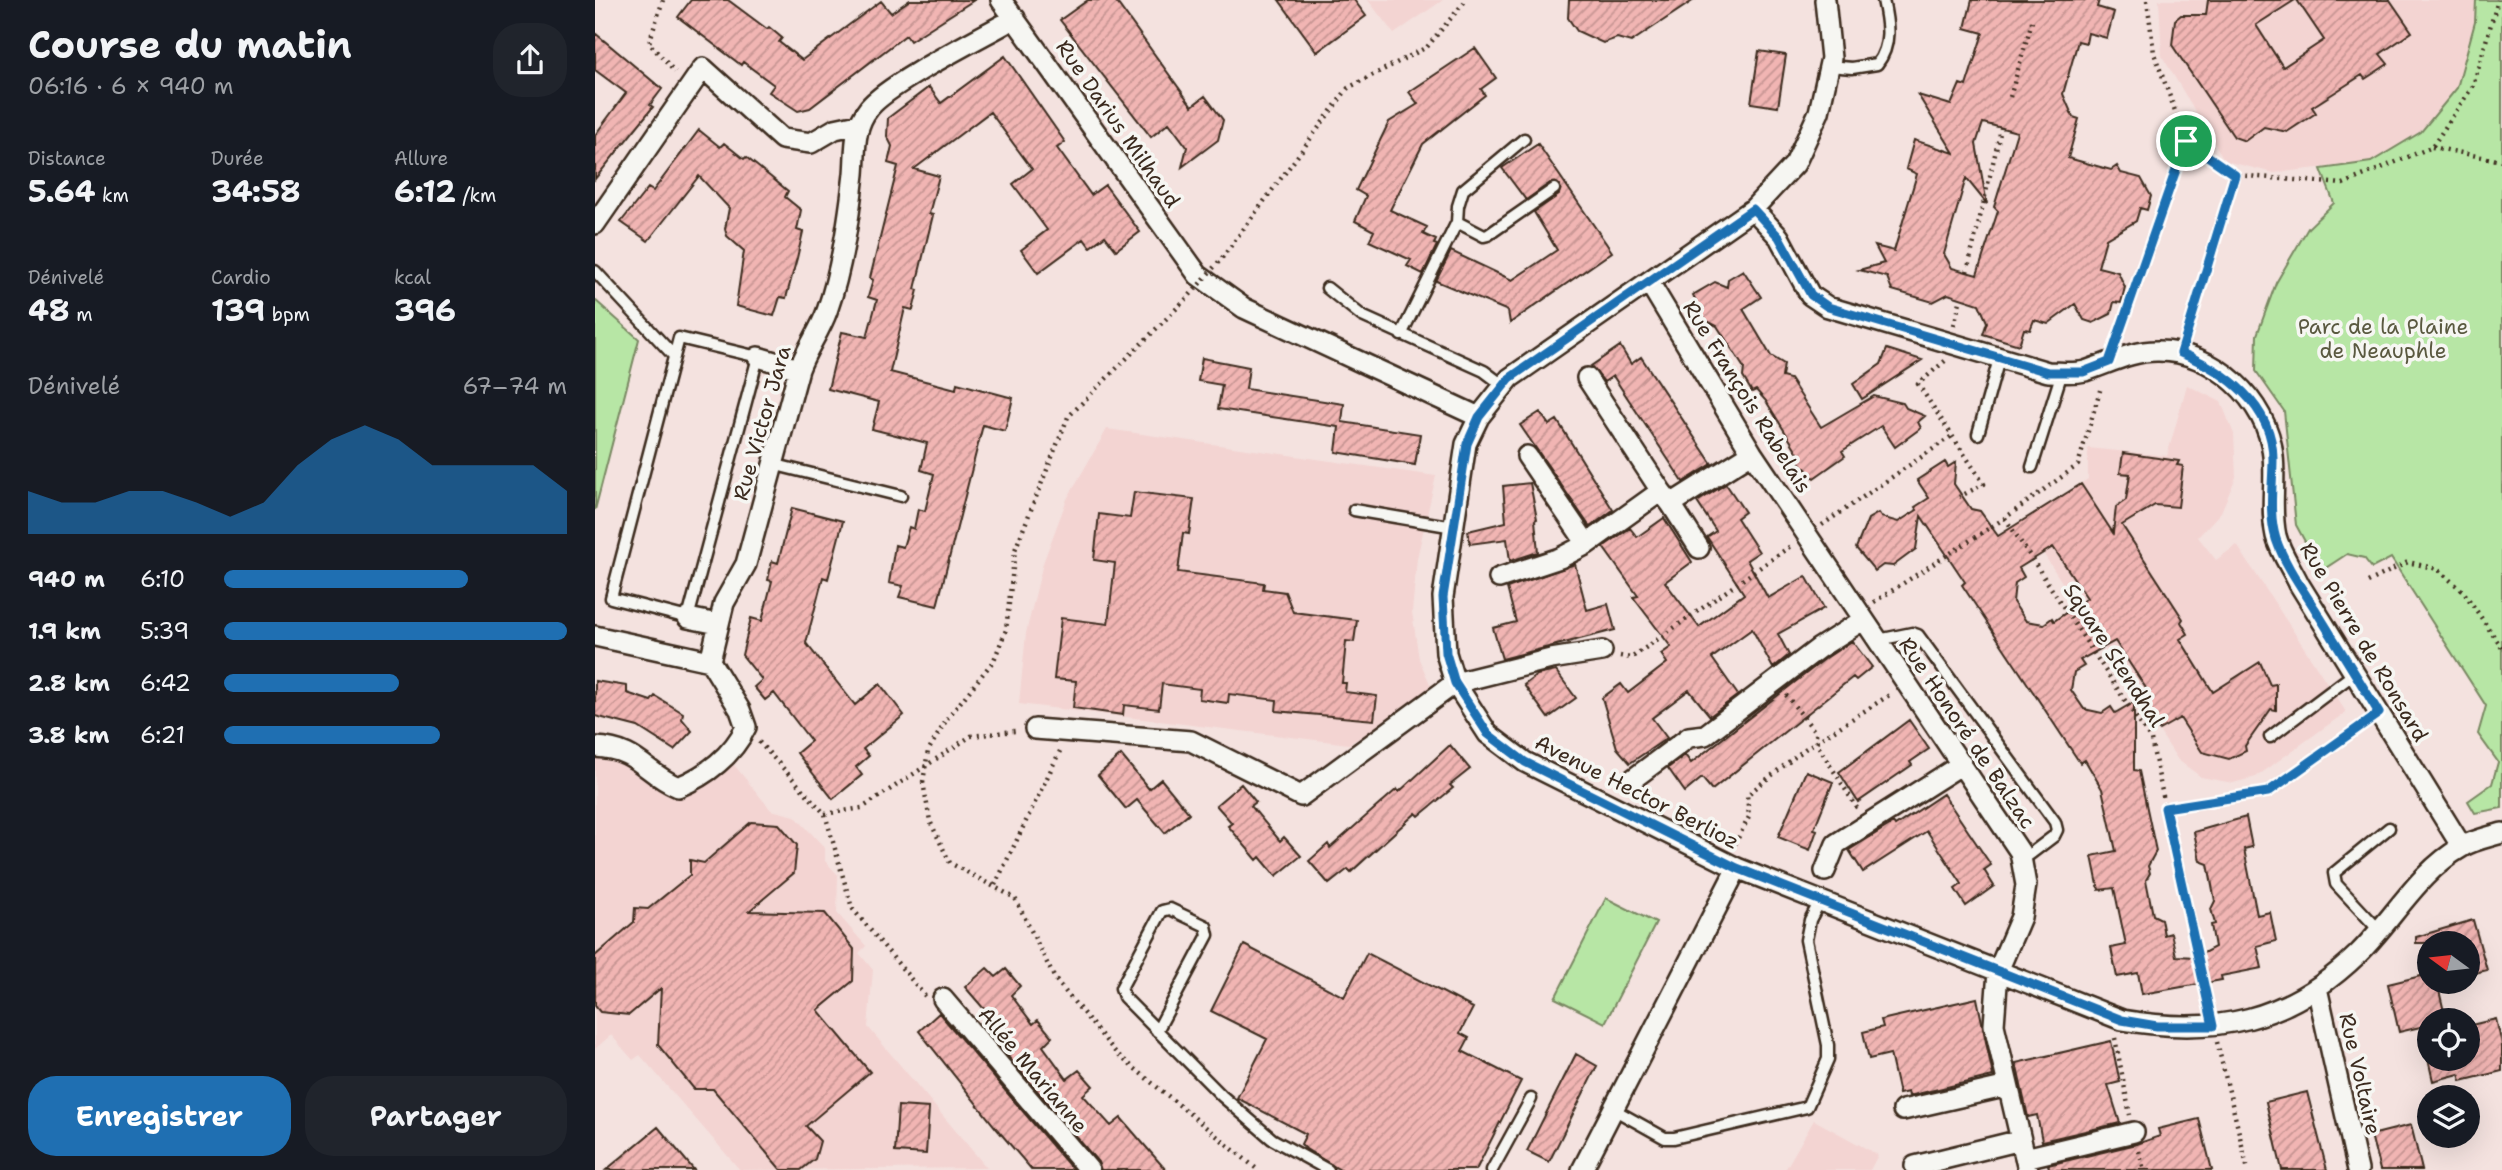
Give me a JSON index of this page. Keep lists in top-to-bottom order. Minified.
{"streets":{"street":["Rue Darius Milhaud","Rue François Rabelais","Rue Victor Jara","Rue Pierre de Ronsard","Rue Honoré de Balzac","Avenue Hector Berlioz","Allée Marianne","Rue Voltaire"],"path":["Square Stendhal"]},"crossings":[["Rue Darius Milhaud","Avenue Hector Berlioz"],["Rue François Rabelais","Rue Honoré de Balzac"],["Rue François Rabelais","Avenue Hector Berlioz"],["Rue Pierre de Ronsard","Avenue Hector Berlioz"],["Square Stendhal","Avenue Hector Berlioz"],["Rue Honoré de Balzac","Avenue Hector Berlioz"],["Avenue Hector Berlioz","Rue Voltaire"]],"parks":["Parc de la Plaine de Neauphle"],"north":"left","page":{"heading":["Course du matin","06:16 · 6 × 940 m"],"stats":[["Distance","5.64 km"],["Durée","34:58"],["Allure","6:12 /km"],["Dénivelé","48 m"],["Cardio","139 bpm"],["kcal","396"]],"chart":["Dénivelé","67–74 m"],"list":[{"name":"940 m","note":"6:10"},{"name":"1.9 km","note":"5:39"},{"name":"2.8 km","note":"6:42"},{"name":"3.8 km","note":"6:21"}],"buttons":["Enregistrer","Partager"]}}
